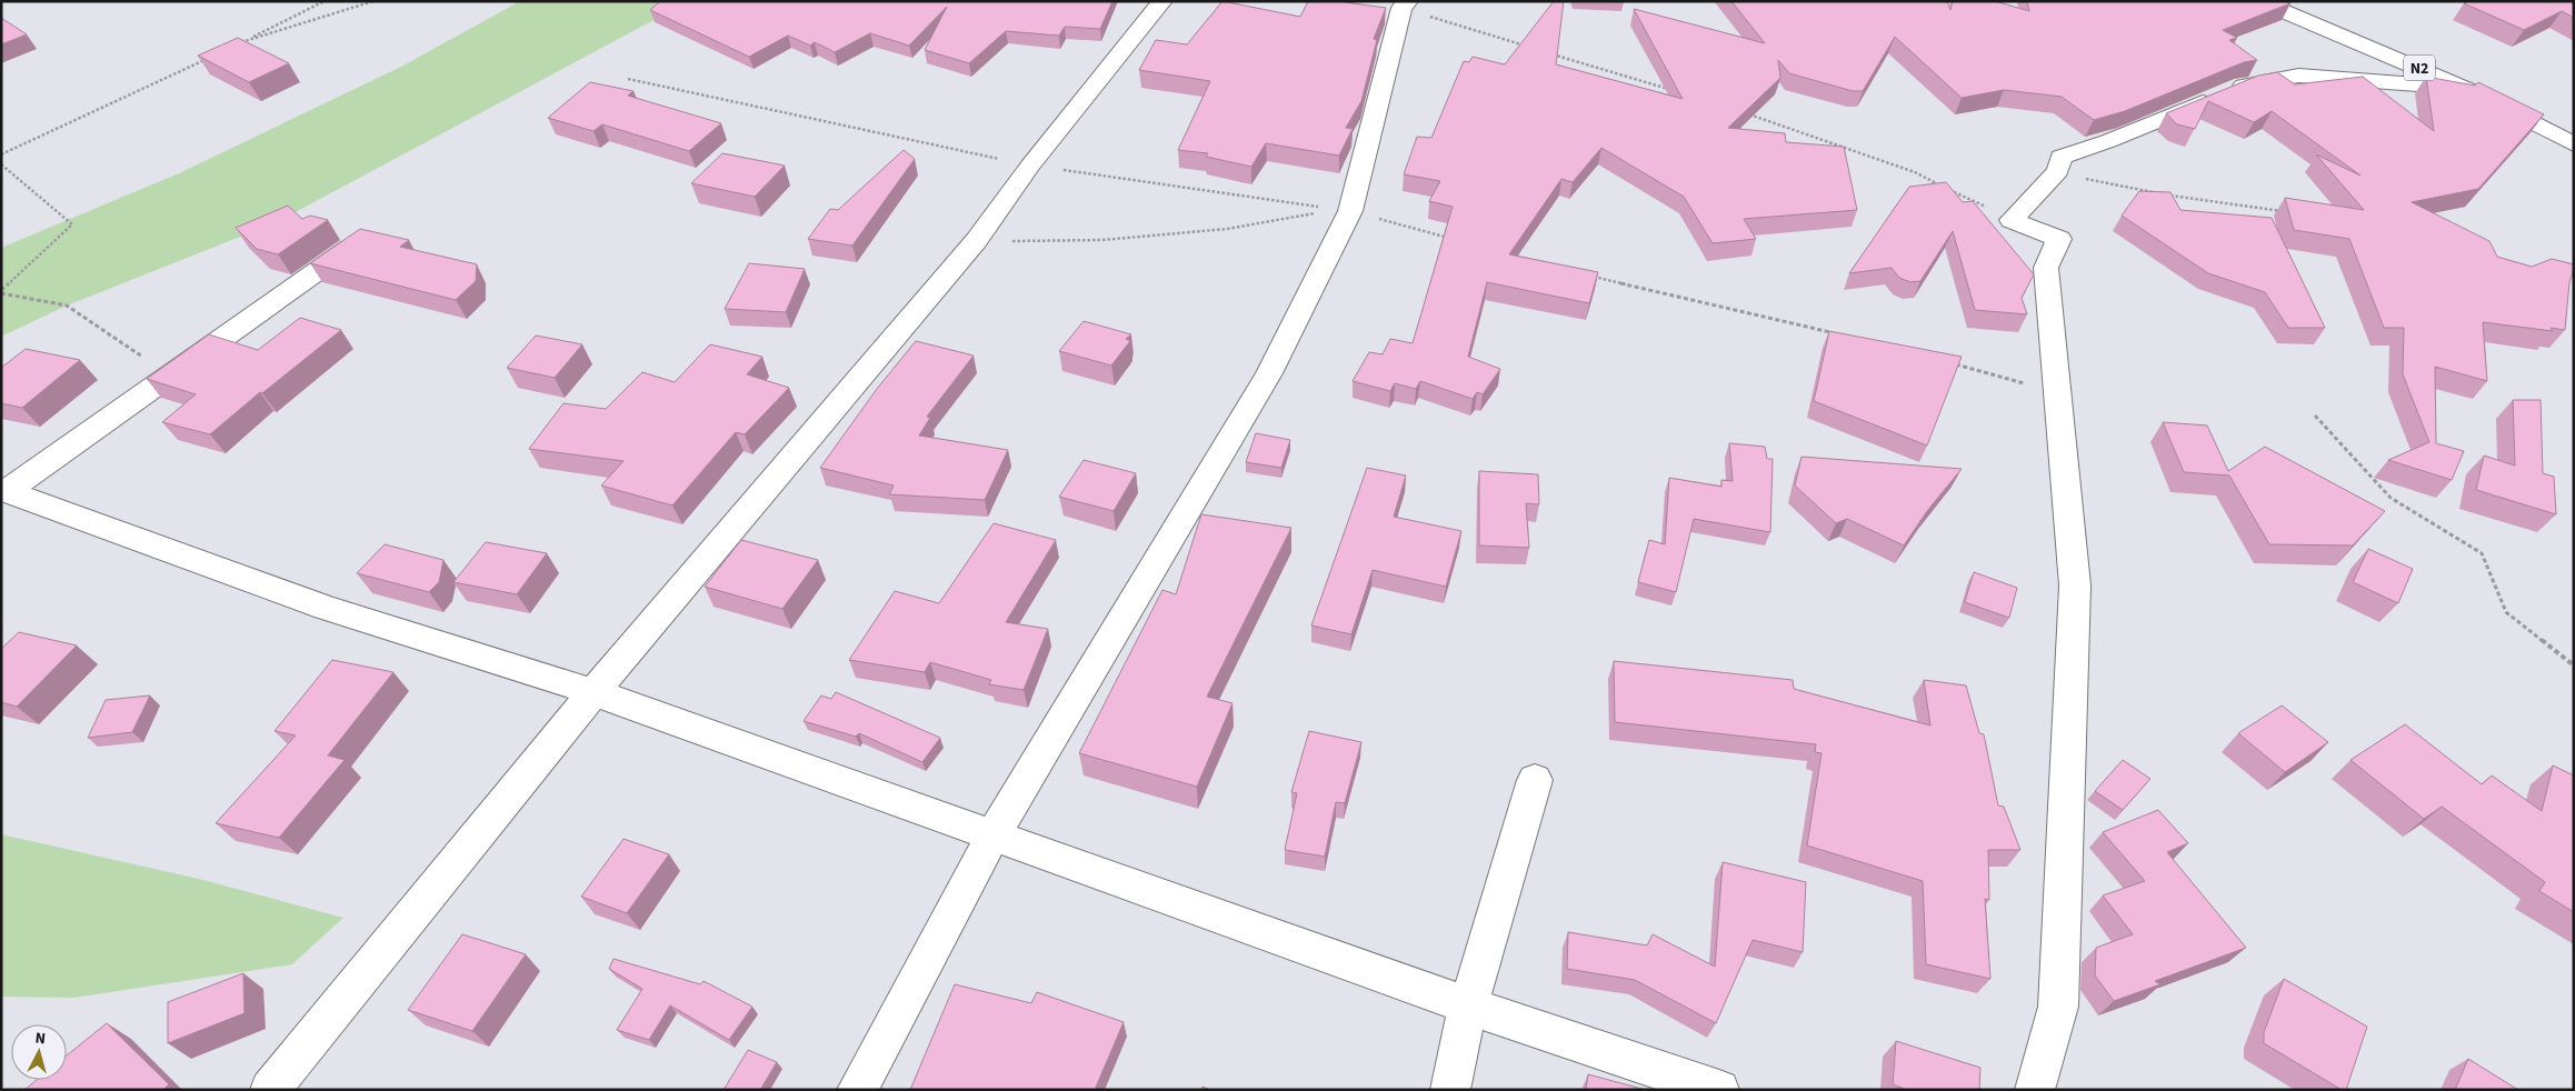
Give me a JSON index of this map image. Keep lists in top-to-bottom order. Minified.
{"streets":{"main road":["N2"]},"north":"top"}
